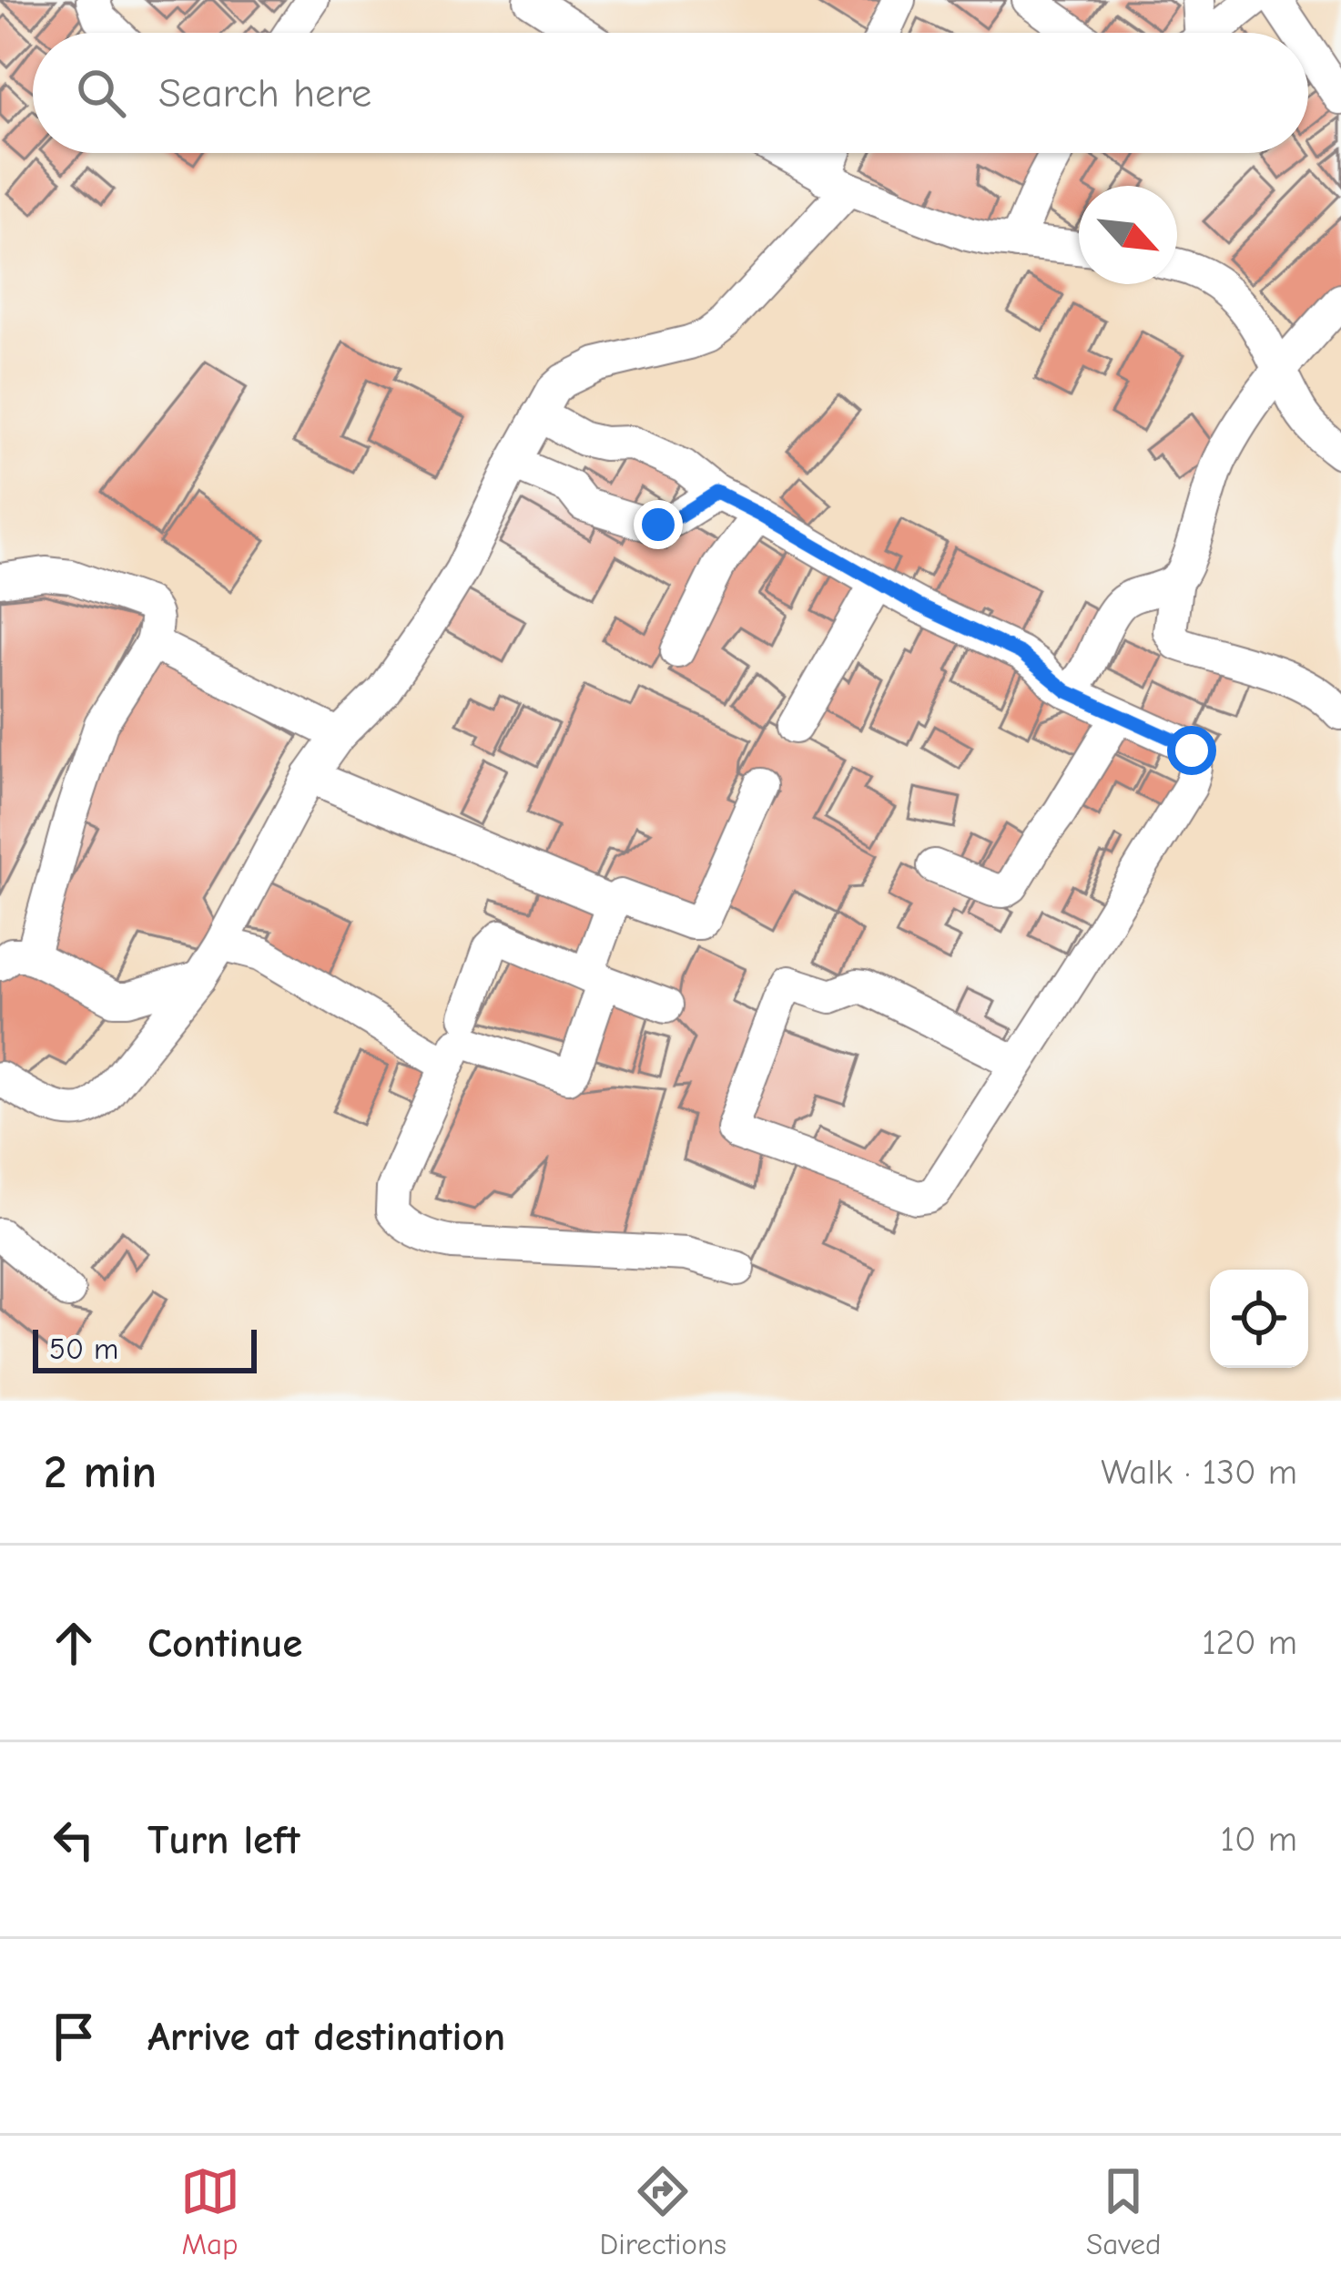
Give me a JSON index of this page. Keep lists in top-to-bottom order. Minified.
{"scale_bar":"50 m","north":"bottom right","page":{"search":"Search here","scale":"50 m","heading":["2 min","Walk · 130 m"],"list":[["Continue","120 m"],["Turn left","10 m"],"Arrive at destination"],"nav":["Map","Directions","Saved"]}}
